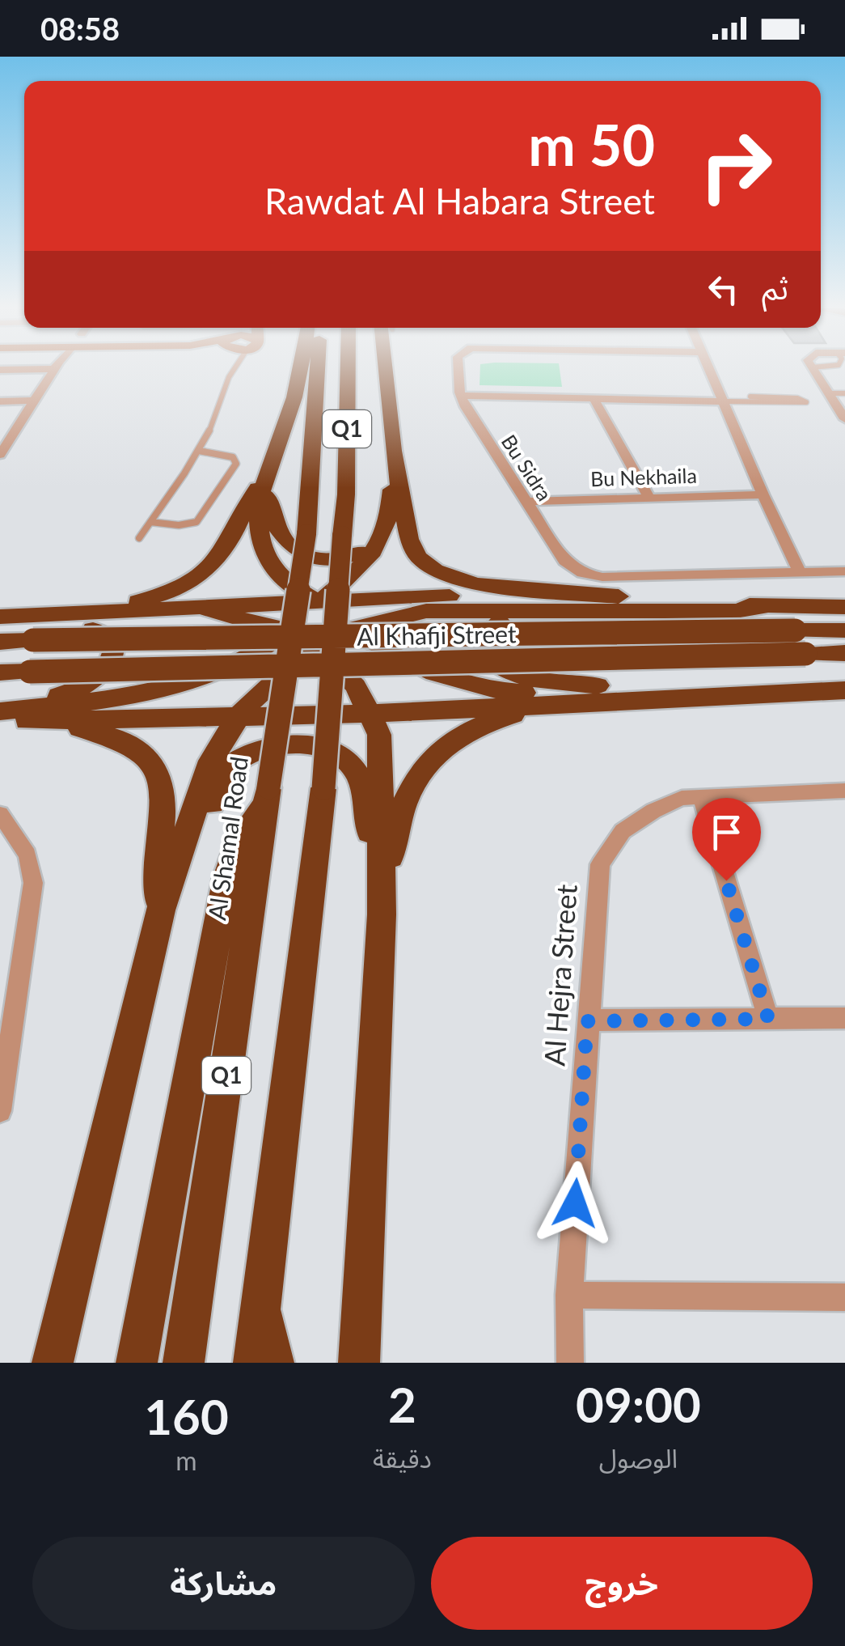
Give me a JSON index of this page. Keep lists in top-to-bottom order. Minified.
{"streets":{"highway":["Q1","Al Khafji Street","Al Shamal Road"],"street":["Bu Sidra","Bu Nekhaila","Al Hejra Street"]},"crossings":[["Bu Sidra","Bu Nekhaila"]],"page":{"status":"08:58","turn":["50 m","Rawdat Al Habara Street"],"then":"ثم","eta":["09:00","الوصول","2","دقيقة","160","m"],"buttons":["خروج","مشاركة"]}}
